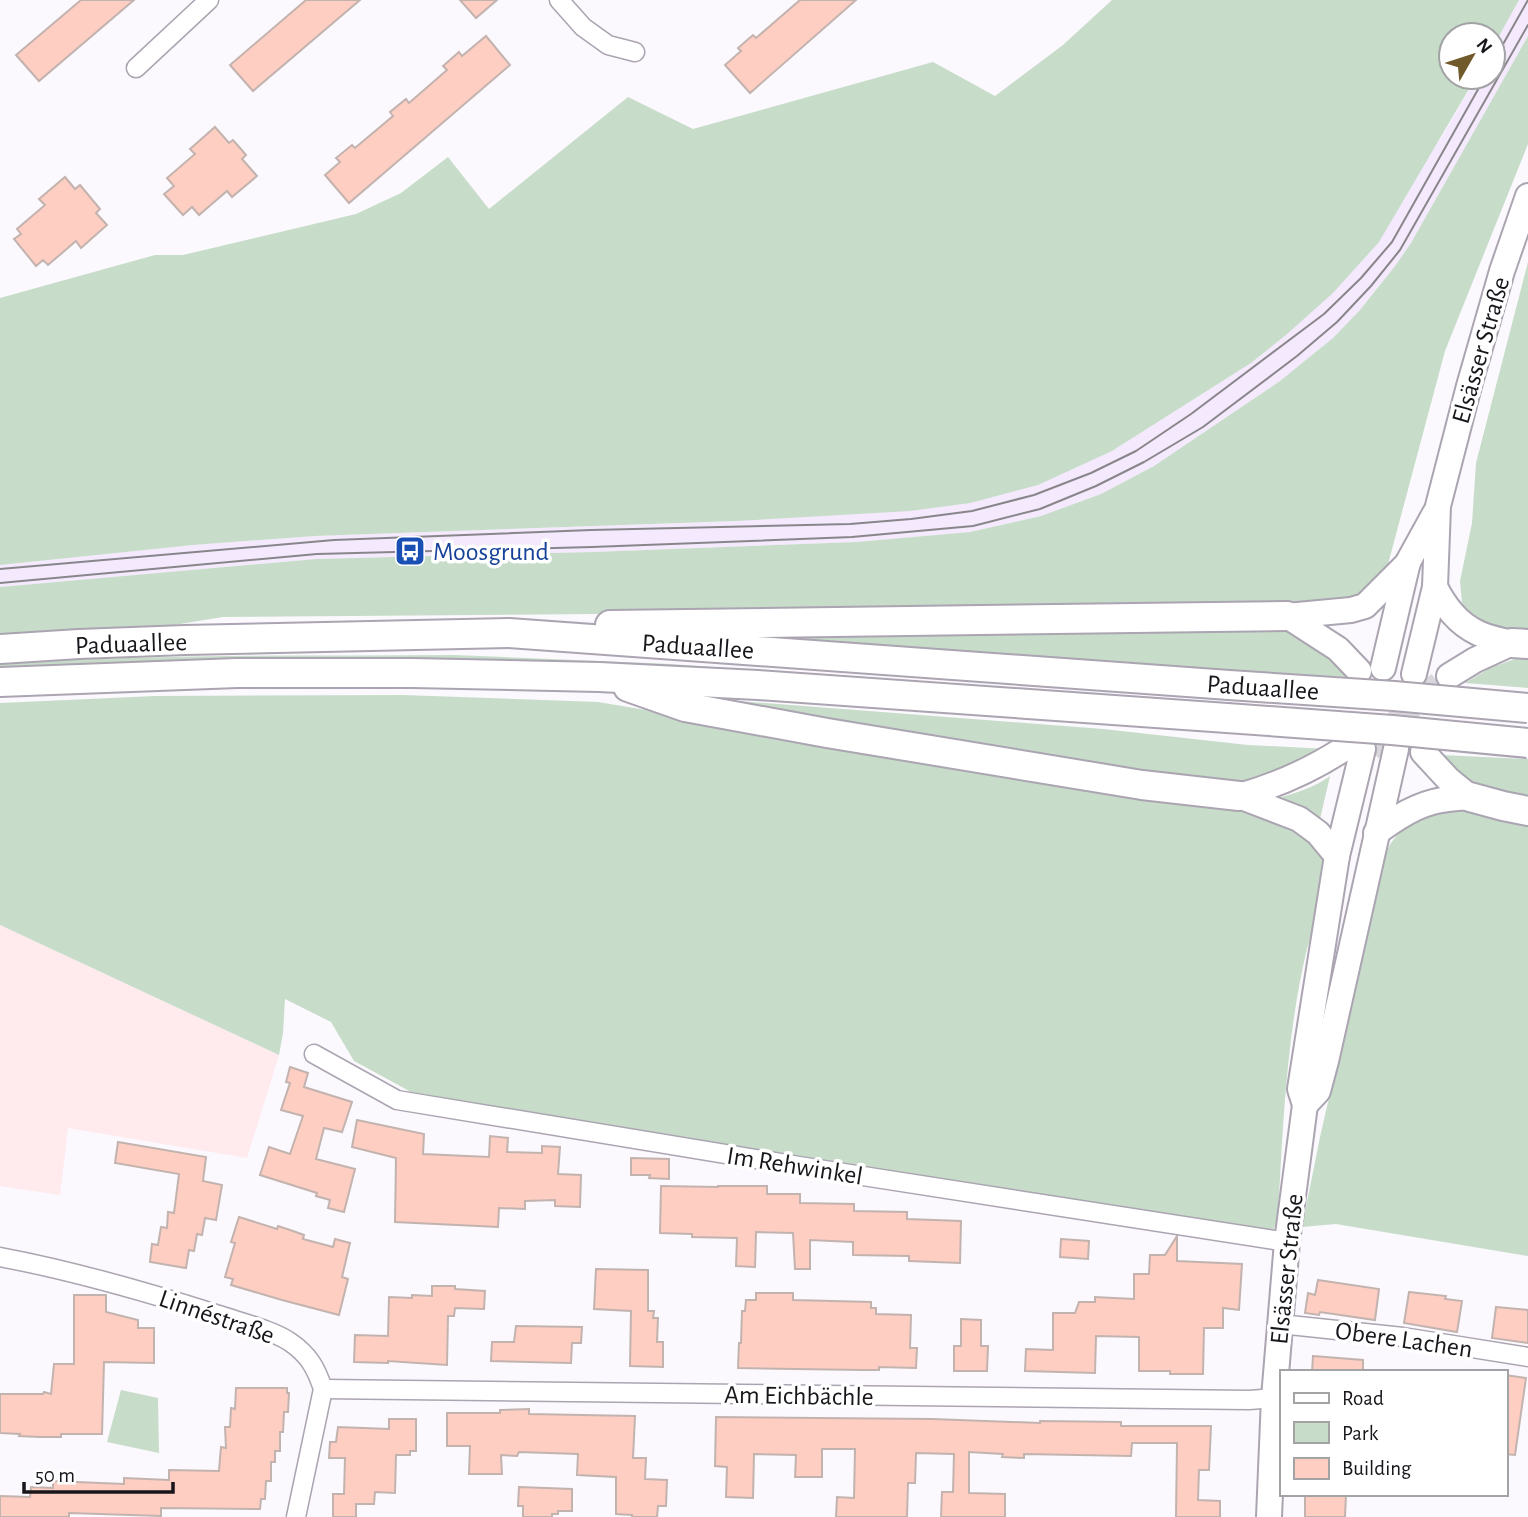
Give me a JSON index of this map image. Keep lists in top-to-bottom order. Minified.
{"streets":{"highway":["Paduaallee"],"main road":["Elsässer Straße"],"street":["Im Rehwinkel","Linnéstraße","Obere Lachen","Am Eichbächle"]},"crossings":[["Elsässer Straße","Paduaallee"],["Elsässer Straße","Im Rehwinkel"],["Elsässer Straße","Obere Lachen"],["Elsässer Straße","Am Eichbächle"],["Linnéstraße","Am Eichbächle"]],"places":{"bus stop":["Moosgrund"]},"legend":["Road","Park","Building"],"scale_bar":"50 m","north":"top right"}
